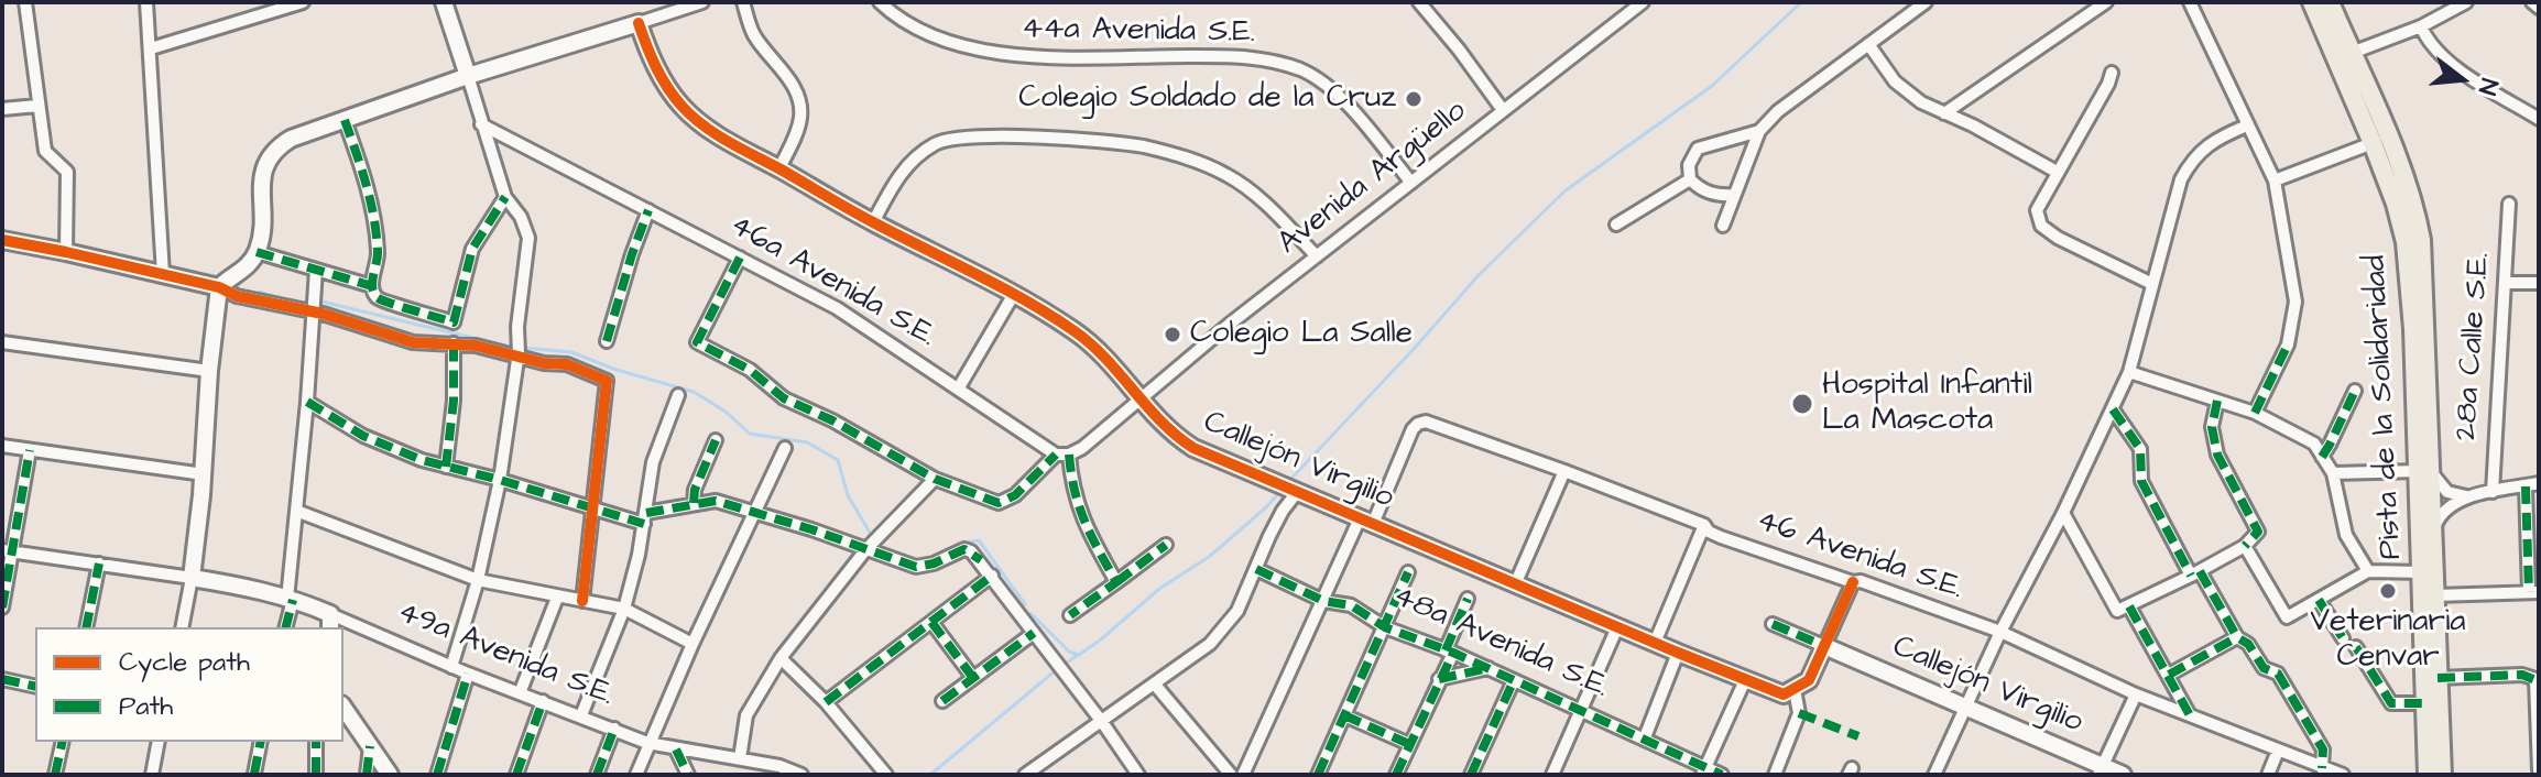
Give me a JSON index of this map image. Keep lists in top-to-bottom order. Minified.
{"streets":{"main road":["Pista de la Solidaridad"],"street":["44a Avenida S.E.","Avenida Argüello","46a Avenida S.E.","28a Calle S.E.","Callejón Virgilio","46 Avenida S.E.","48a Avenida S.E.","49a Avenida S.E."]},"crossings":[["44a Avenida S.E.","Avenida Argüello"],["Avenida Argüello","Callejón Virgilio"],["Callejón Virgilio","46 Avenida S.E."],["46 Avenida S.E.","48a Avenida S.E."]],"places":["Colegio Soldado de la Cruz","Colegio La Salle","Hospital Infantil La Mascota","Veterinaria Cenvar"],"legend":["Cycle path","Path"],"north":"right"}
